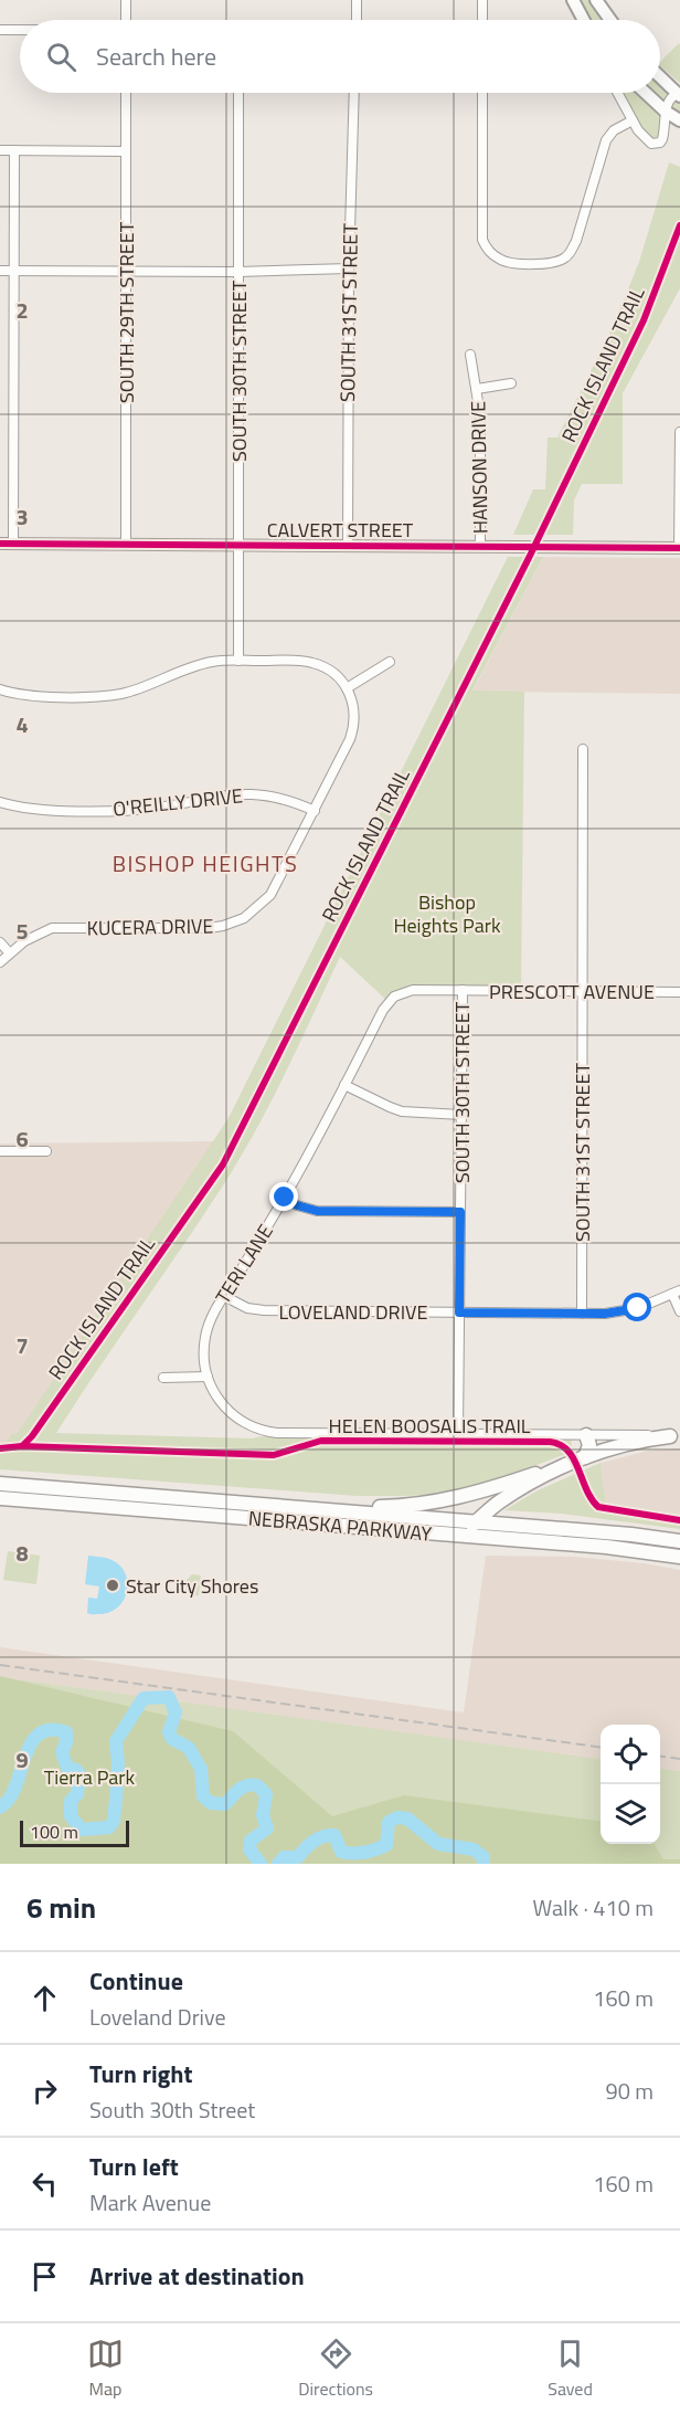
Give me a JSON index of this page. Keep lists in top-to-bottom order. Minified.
{"streets":{"main road":["NEBRASKA PARKWAY"],"street":["SOUTH 29TH STREET","SOUTH 31ST STREET","SOUTH 30TH STREET","HANSON DRIVE","CALVERT STREET","O'REILLY DRIVE","KUCERA DRIVE","PRESCOTT AVENUE","TERI LANE","LOVELAND DRIVE"],"cycle path":["ROCK ISLAND TRAIL","HELEN BOOSALIS TRAIL"]},"crossings":[["SOUTH 29TH STREET","CALVERT STREET"],["SOUTH 31ST STREET","CALVERT STREET"],["SOUTH 31ST STREET","PRESCOTT AVENUE"],["SOUTH 31ST STREET","LOVELAND DRIVE"],["SOUTH 30TH STREET","CALVERT STREET"],["SOUTH 30TH STREET","PRESCOTT AVENUE"],["SOUTH 30TH STREET","TERI LANE"],["SOUTH 30TH STREET","LOVELAND DRIVE"],["HANSON DRIVE","CALVERT STREET"],["O'REILLY DRIVE","KUCERA DRIVE"],["PRESCOTT AVENUE","TERI LANE"],["TERI LANE","LOVELAND DRIVE"]],"districts":["BISHOP HEIGHTS"],"parks":["Bishop Heights Park","Tierra Park"],"places":["Star City Shores"],"scale_bar":"100 m","page":{"search":"Search here","scale":"100 m","heading":["6 min","Walk · 410 m"],"list":[["Continue","Loveland Drive","160 m"],["Turn right","South 30th Street","90 m"],["Turn left","Mark Avenue","160 m"],"Arrive at destination"],"nav":["Map","Directions","Saved"]},"grid":{"rows":["2","3","4","5","6","7","8","9"]}}
